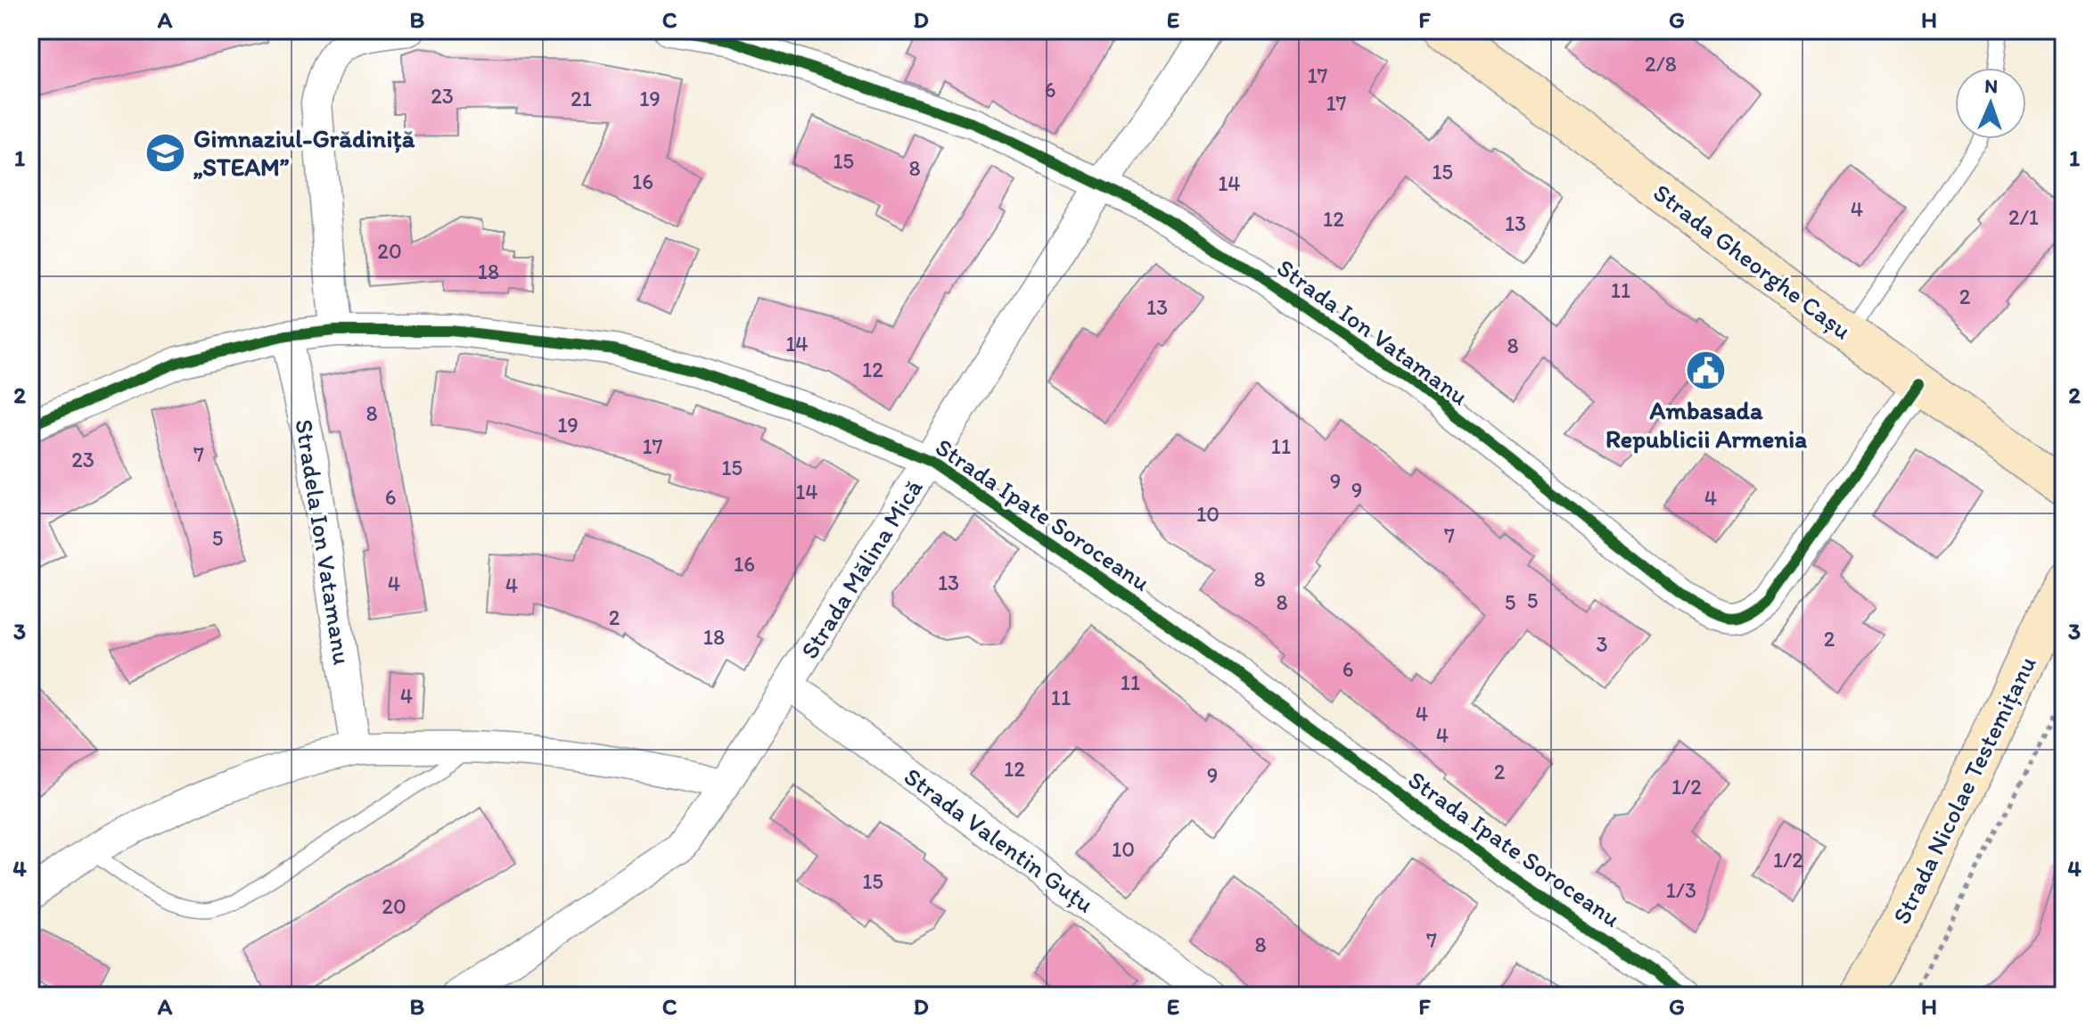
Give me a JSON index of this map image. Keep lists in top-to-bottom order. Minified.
{"streets":{"street":["Strada Gheorghe Cașu","Strada Ion Vatamanu","Strada Ipate Soroceanu","Stradela Ion Vatamanu","Strada Mălina Mică","Strada Nicolae Testemițanu","Strada Valentin Guțu"]},"crossings":[["Strada Gheorghe Cașu","Strada Ion Vatamanu"],["Strada Ion Vatamanu","Strada Mălina Mică"],["Strada Ipate Soroceanu","Stradela Ion Vatamanu"],["Strada Ipate Soroceanu","Strada Mălina Mică"],["Strada Mălina Mică","Strada Valentin Guțu"]],"places":{"school or university":["Gimnaziul-Grădiniță „STEAM”"],"public building":["Ambasada Republicii Armenia"]},"house_numbers":["2/8","17","6","23","21","19","17","15","8","15","16","14","4","2/1","12","13","20","18","11","2","13","14","8","12","8","19","17","11","7","23","15","9","9","14","6","4","10","7","5","16","8","13","4","4","5","8","5","2","18","2","3","6","11","4","11","4","4","12","2","9","1/2","10","1/2","15","1/3","20","7","8"],"north":"top","grid":{"columns":["A","B","C","D","E","F","G","H"],"rows":["1","2","3","4"]}}
